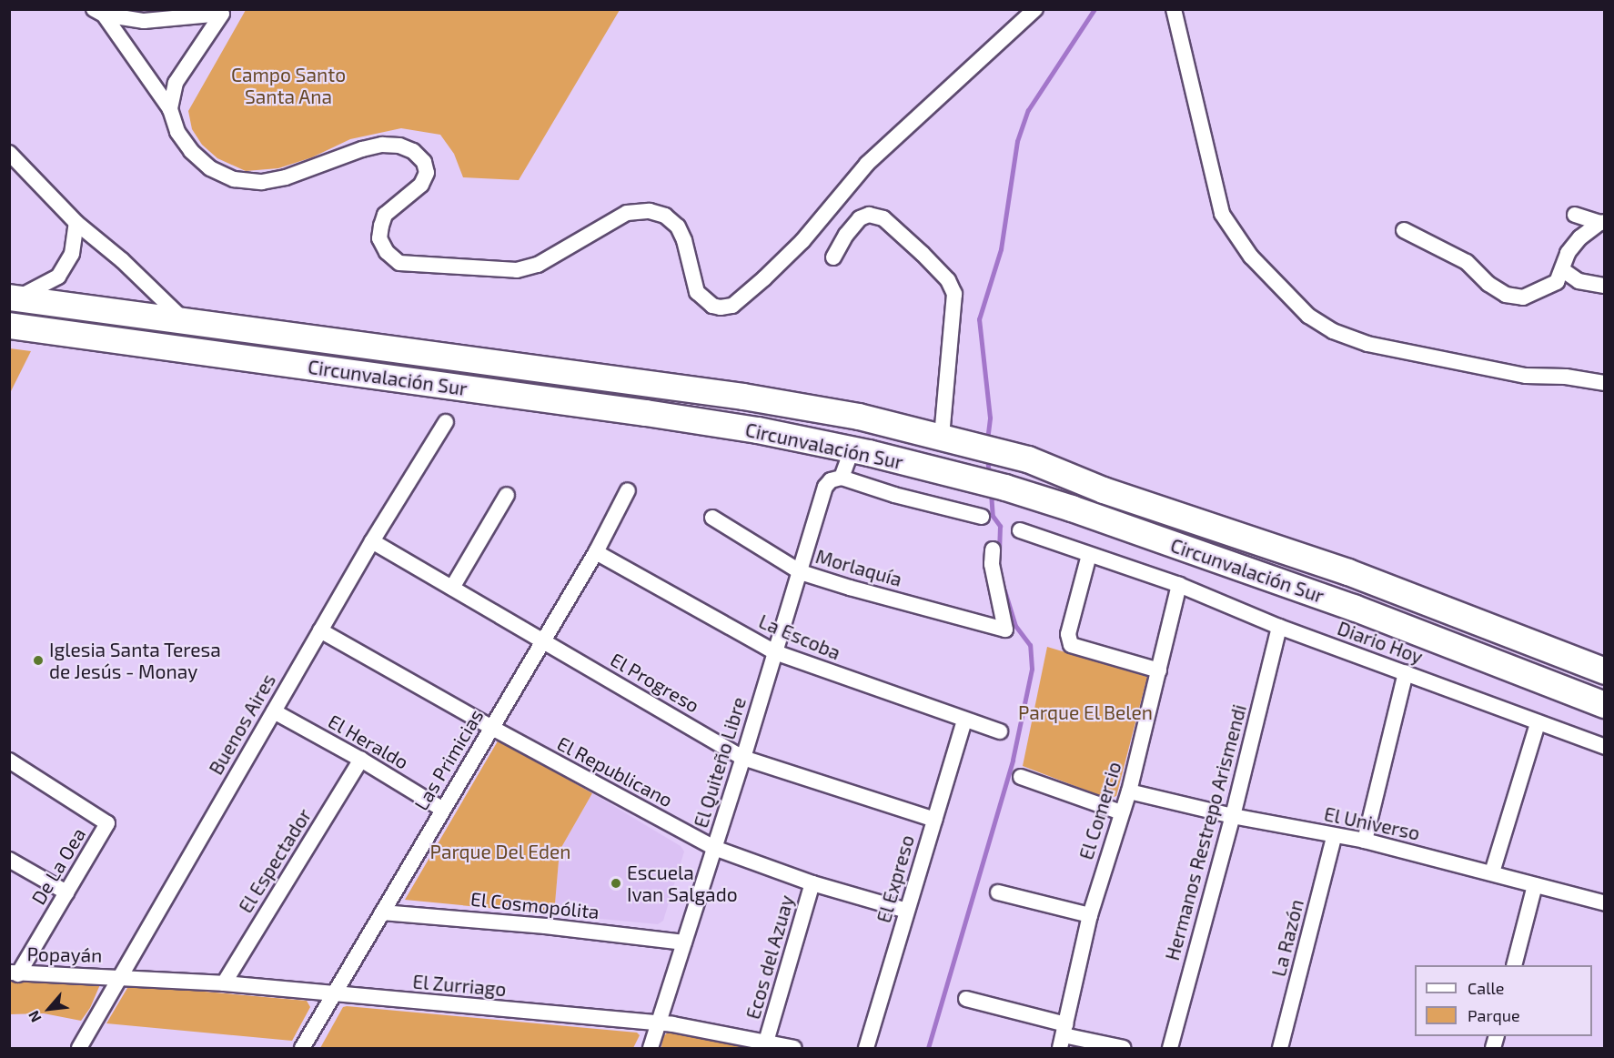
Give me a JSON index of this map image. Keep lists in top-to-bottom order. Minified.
{"streets":{"highway":["Circunvalación Sur"],"street":["Morlaquía","La Escoba","Diario Hoy","El Progreso","Buenos Aires","El Heraldo","Las Primicias","El Quiteño Libre","El Republicano","El Comercio","El Universo","Hermanos Restrepo Arismendi","El Espectador","De La Oea","El Expreso","El Cosmopólita","La Razón","Popayán","Ecos del Azuay","El Zurriago"]},"crossings":[["Morlaquía","El Quiteño Libre"],["La Escoba","Las Primicias"],["La Escoba","El Quiteño Libre"],["La Escoba","El Expreso"],["Diario Hoy","El Comercio"],["Diario Hoy","Hermanos Restrepo Arismendi"],["El Progreso","Buenos Aires"],["El Progreso","Las Primicias"],["El Progreso","El Quiteño Libre"],["El Progreso","El Expreso"],["Buenos Aires","El Heraldo"],["Buenos Aires","El Republicano"],["Buenos Aires","Popayán"],["Buenos Aires","El Zurriago"],["El Heraldo","Las Primicias"],["El Heraldo","El Espectador"],["Las Primicias","El Republicano"],["Las Primicias","El Cosmopólita"],["Las Primicias","El Zurriago"],["El Quiteño Libre","El Republicano"],["El Quiteño Libre","El Cosmopólita"],["El Quiteño Libre","El Zurriago"],["El Republicano","El Expreso"],["El Republicano","Ecos del Azuay"],["El Comercio","El Universo"],["El Universo","Hermanos Restrepo Arismendi"],["El Universo","La Razón"],["El Espectador","El Zurriago"],["De La Oea","Popayán"],["Popayán","El Zurriago"],["Ecos del Azuay","El Zurriago"]],"parks":["Campo Santo Santa Ana","Parque El Belen","Parque Del Eden"],"places":["Iglesia Santa Teresa de Jesús - Monay","Escuela Ivan Salgado"],"legend":["Calle","Parque"],"north":"bottom left"}
